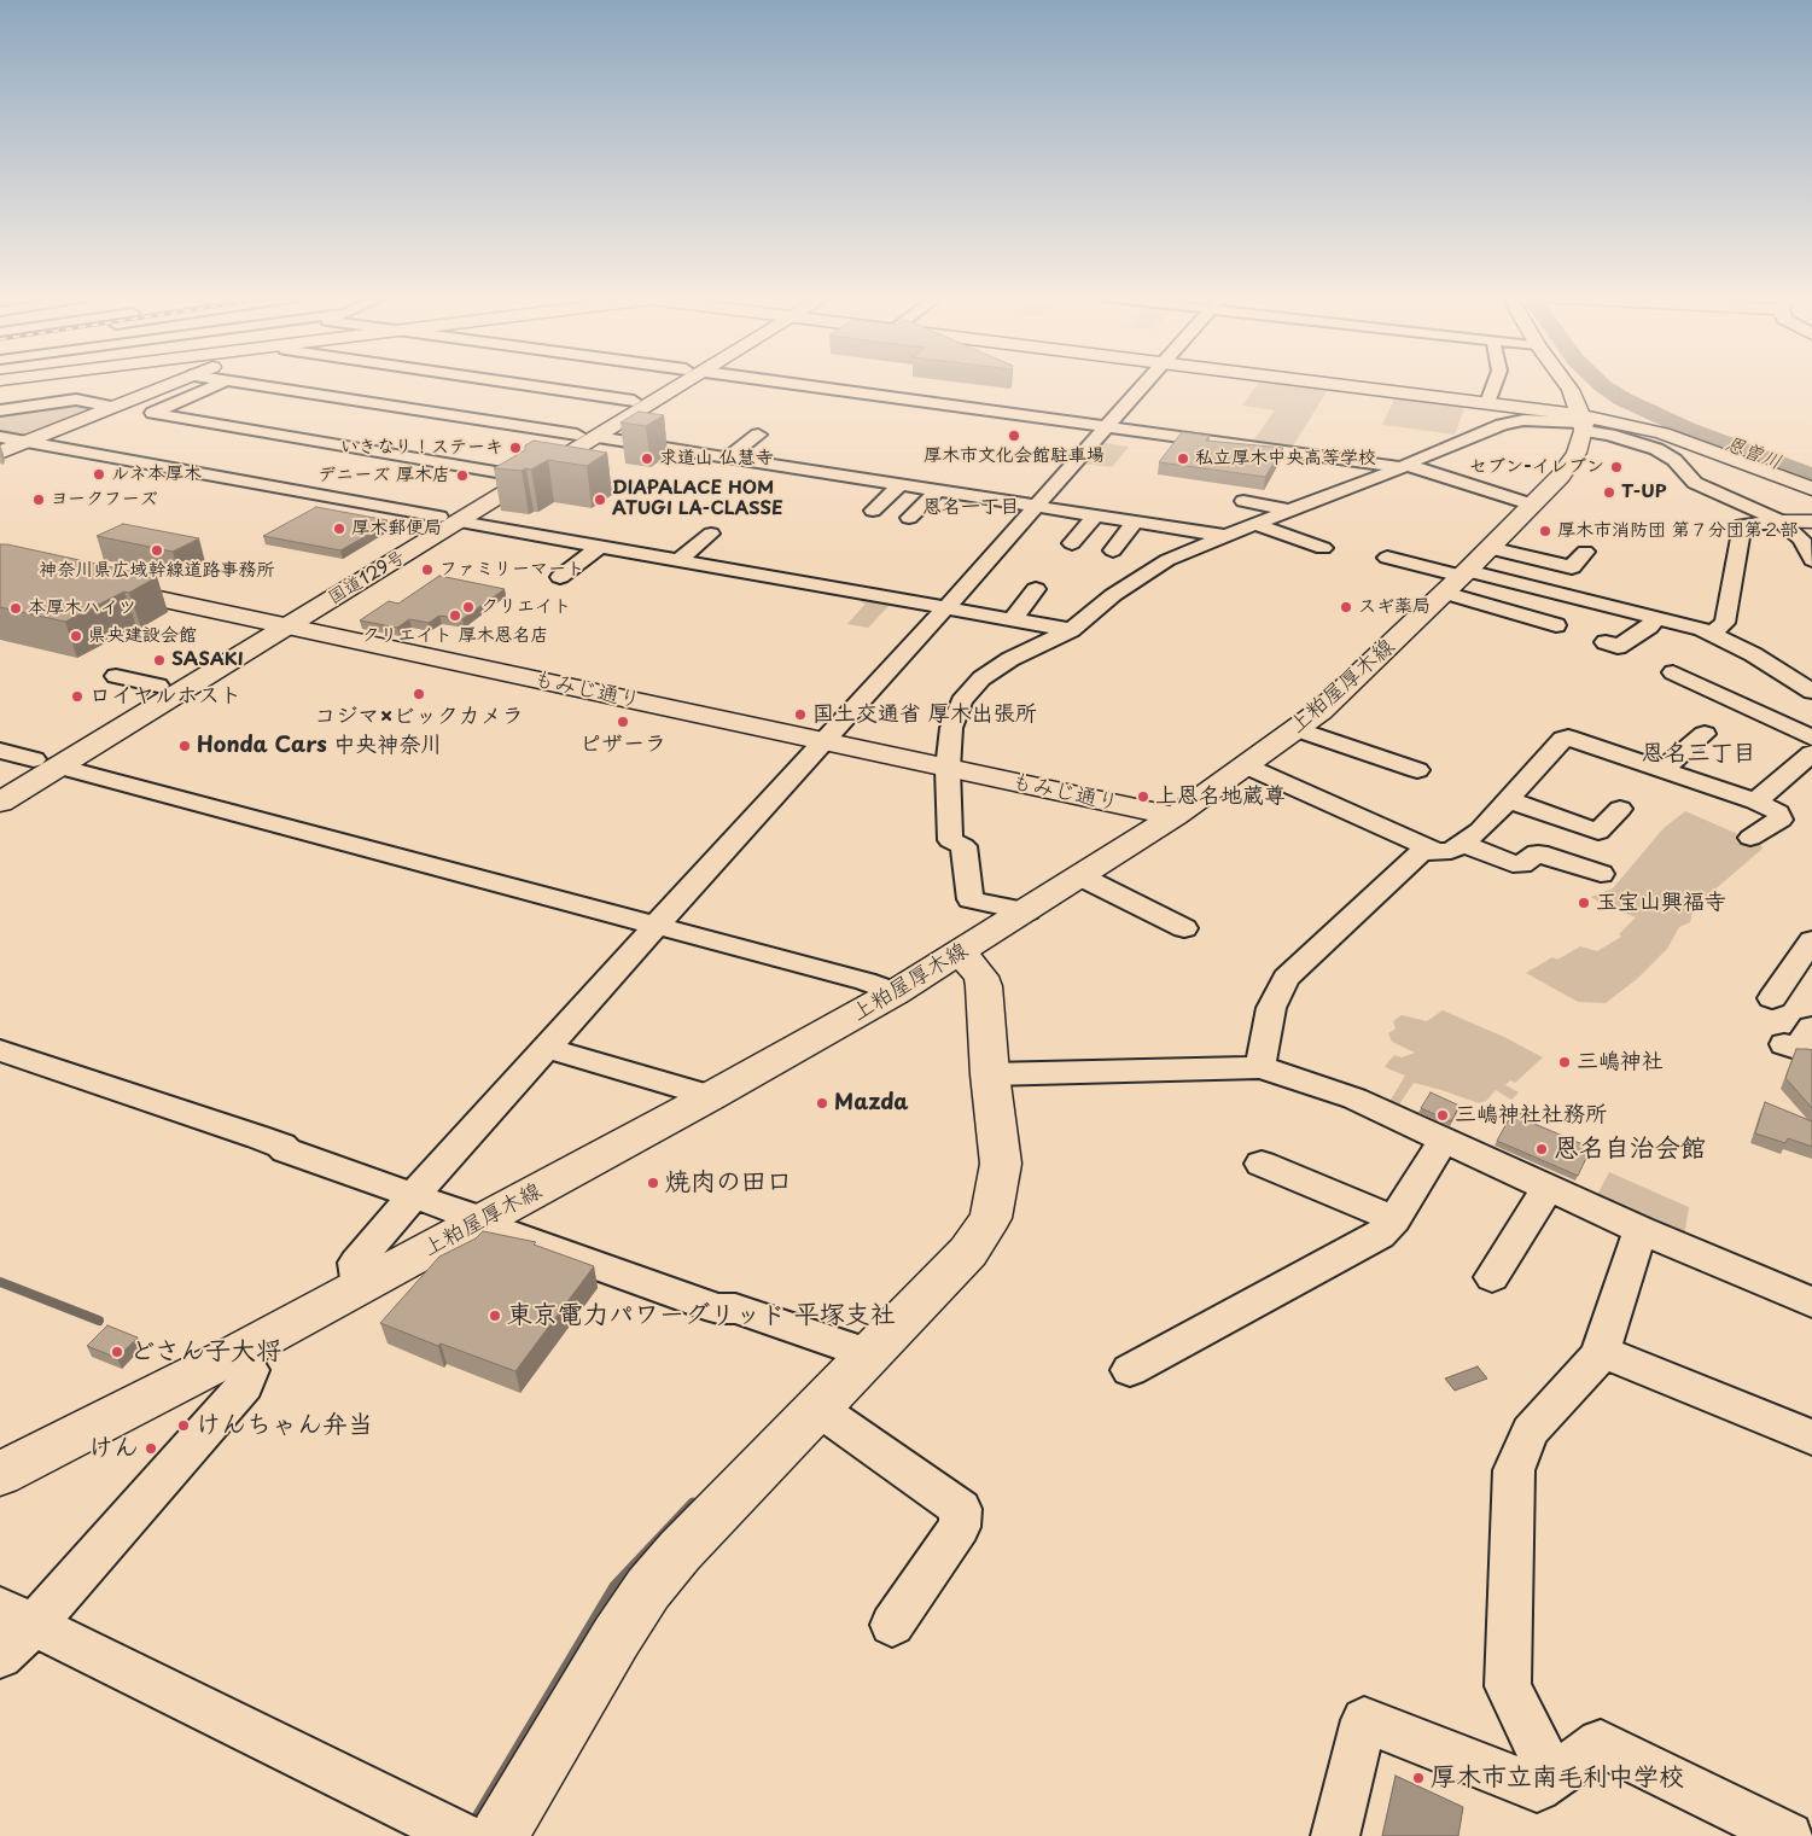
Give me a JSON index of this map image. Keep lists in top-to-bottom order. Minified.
{"streets":{"main road":["国道129号","上粕屋厚木線","もみじ通り"]},"crossings":[["国道129号","もみじ通り"],["上粕屋厚木線","もみじ通り"]],"districts":["恩名一丁目","恩名三丁目"],"water":["恩曽川"],"places":["厚木市文化会館駐車場","いきなり！ステーキ","求道山 仏慧寺","私立厚木中央高等学校","セブン-イレブン","ルネ本厚木","デニーズ 厚木店","T-UP","ヨークフーズ","DIAPALACE HOM ATUGI LA-CLASSE","厚木郵便局","厚木市消防団 第７分団第２部","神奈川県広域幹線道路事務所","ファミリーマート","クリエイト","スギ薬局","本厚木ハイツ","クリエイト 厚木恩名店","県央建設会館","SASAKI","コジマ×ビックカメラ","ロイヤルホスト","国土交通省 厚木出張所","ピザーラ","Honda Cars 中央神奈川","上恩名地蔵尊","玉宝山興福寺","三嶋神社","Mazda","三嶋神社社務所","恩名自治会館","焼肉の田口","東京電力パワーグリッド 平塚支社","どさん子大将","けんちゃん弁当","けん","厚木市立南毛利中学校"]}
